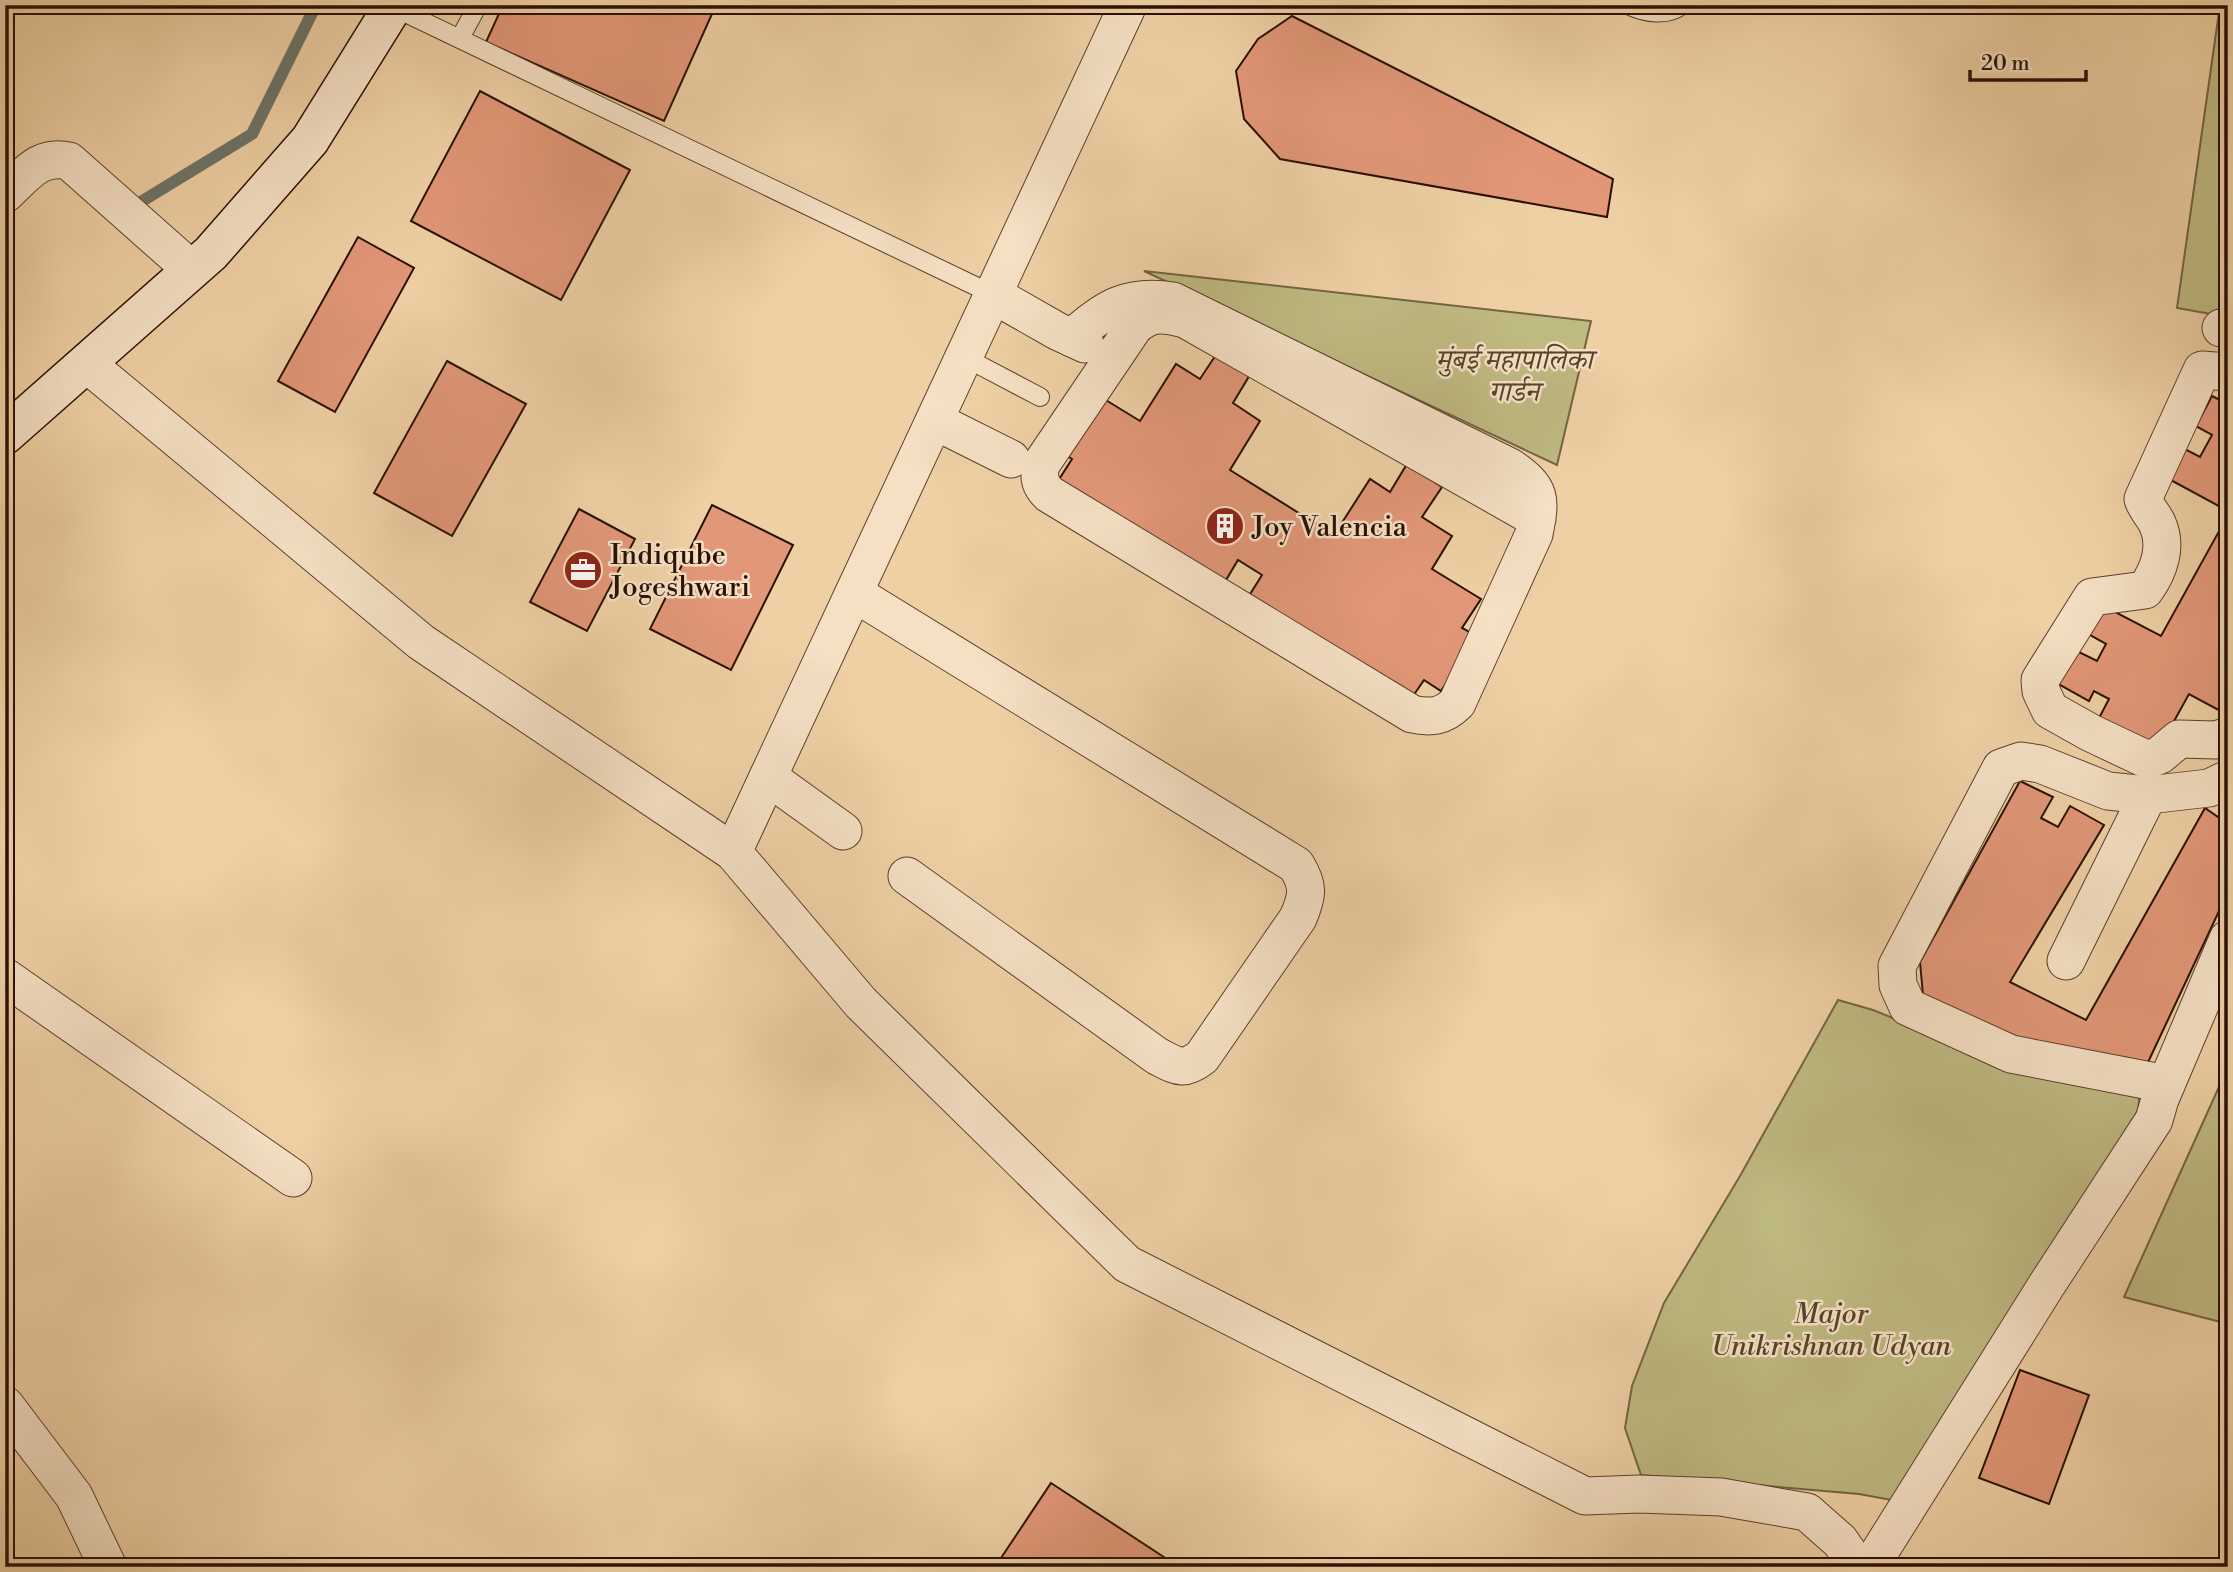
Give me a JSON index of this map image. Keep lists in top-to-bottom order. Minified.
{"parks":["मुंबई महापालिका गार्डन","Major Unikrishnan Udyan"],"places":{"building":["Joy Valencia"],"office":["Indiqube Jogeshwari"]},"scale_bar":"20 m"}
